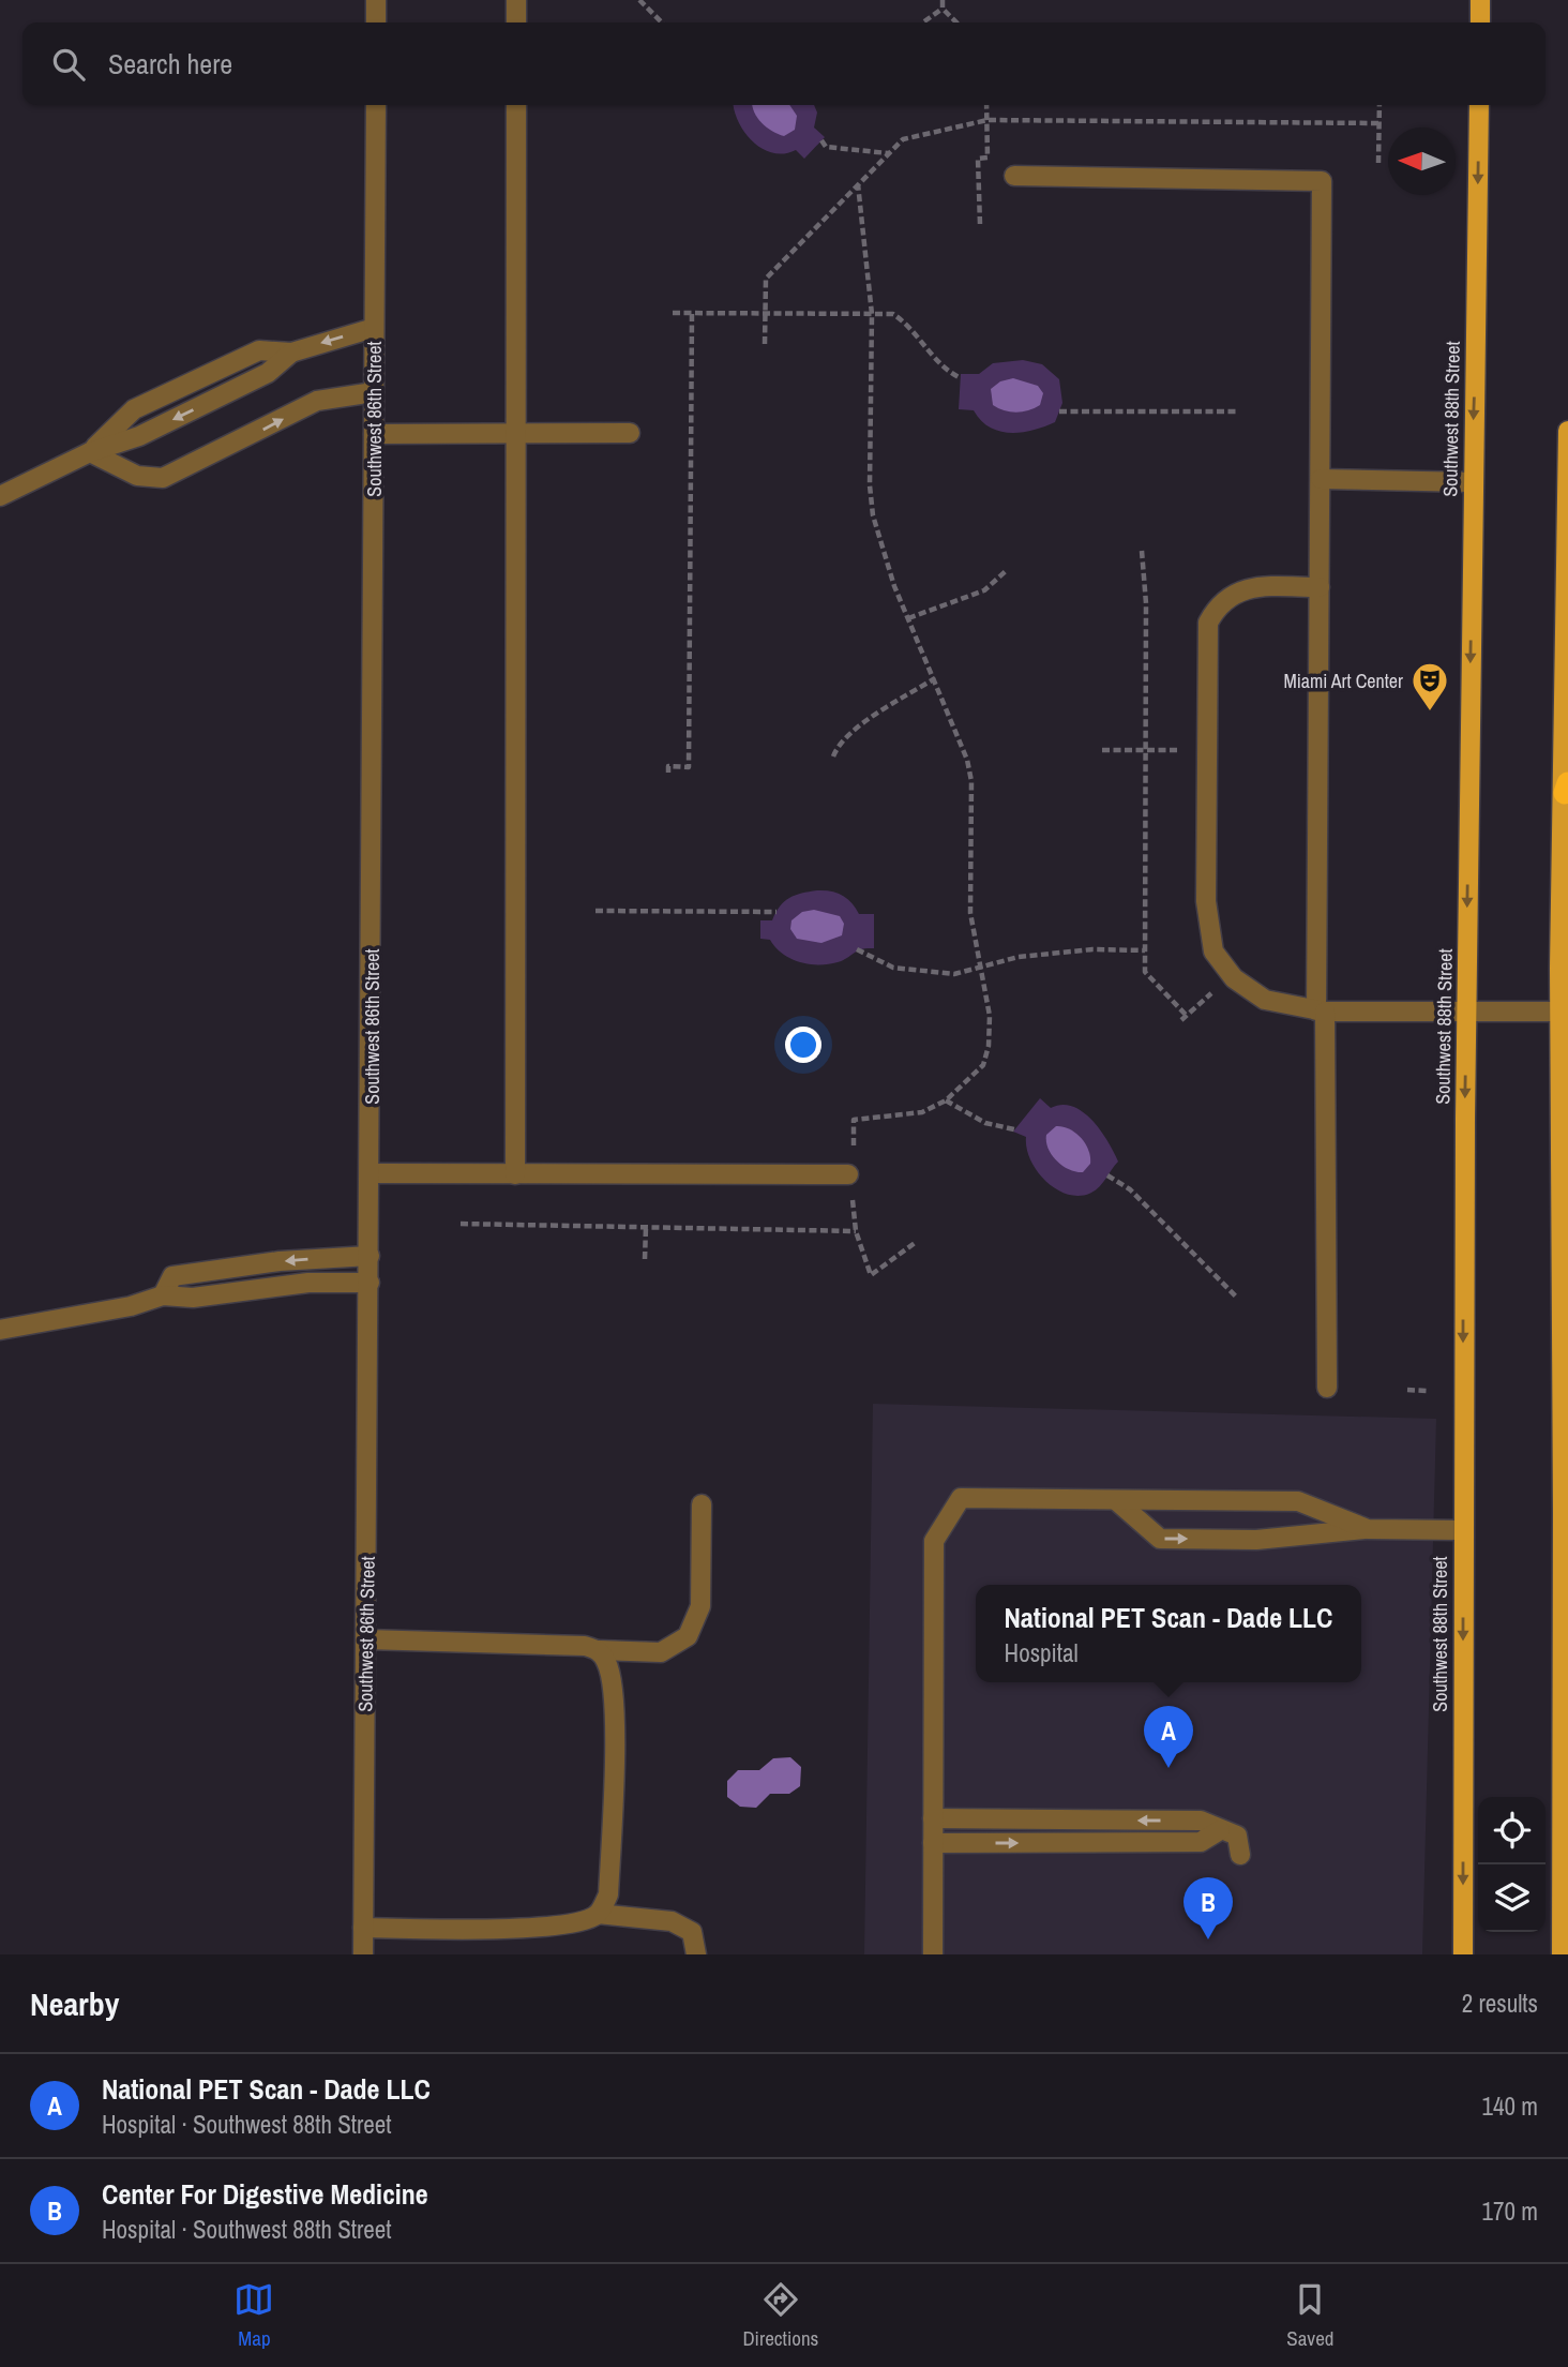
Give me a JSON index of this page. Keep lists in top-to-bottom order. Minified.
{"streets":{"main road":["Southwest 88th Street"],"street":["Southwest 86th Street"]},"places":{"theatre":["Miami Art Center"]},"north":"left","page":{"search":"Search here","popup":["National PET Scan - Dade LLC","Hospital"],"pins":["A","B"],"heading":["Nearby","2 results"],"list":[{"mark":"A","name":"National PET Scan - Dade LLC","note":"Hospital · Southwest 88th Street","value":"140 m"},{"mark":"B","name":"Center For Digestive Medicine","note":"Hospital · Southwest 88th Street","value":"170 m"}],"nav":["Map","Directions","Saved"]}}
